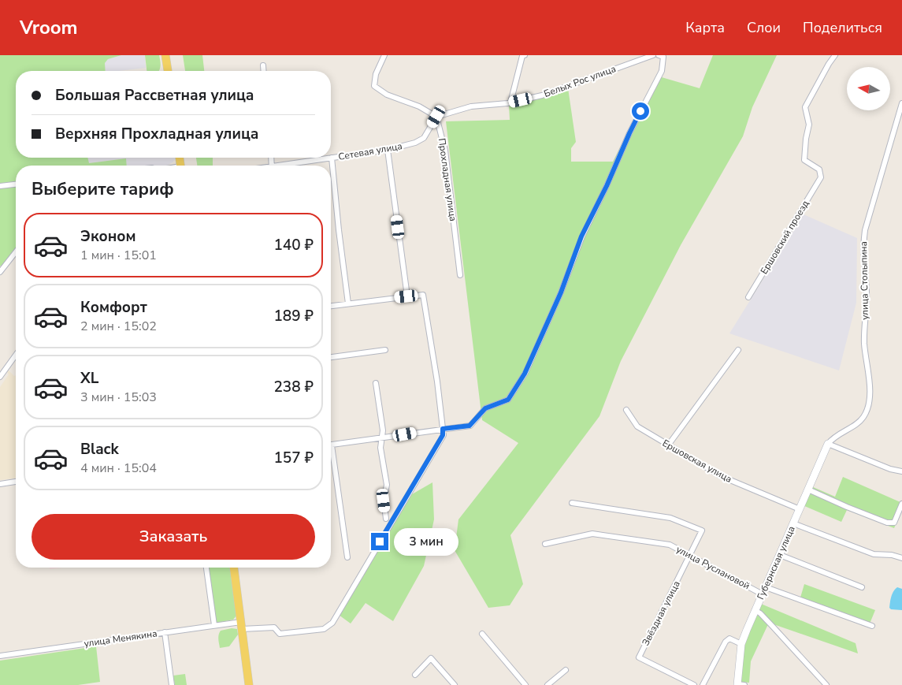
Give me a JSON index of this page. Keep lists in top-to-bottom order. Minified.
{"streets":{"street":["Белых Рос улица","Сетевая улица","Прохладная улица","Ершовский проезд","улица Столыпина","Ершовская улица","Губернская улица","улица Руслановой","Звёздная улица","улица Менякина"]},"crossings":[["Белых Рос улица","Сетевая улица"],["Белых Рос улица","Прохладная улица"],["Сетевая улица","Прохладная улица"],["улица Столыпина","Губернская улица"],["Ершовская улица","Губернская улица"],["Губернская улица","улица Руслановой"],["улица Руслановой","Звёздная улица"]],"north":"left","page":{"header":"Vroom","nav":["Карта","Слои","Поделиться"],"banner":["Большая Рассветная улица","Верхняя Прохладная улица"],"heading":"Выберите тариф","list":[{"name":"Эконом","note":"1 мин · 15:01","value":"140 ₽"},{"name":"Комфорт","note":"2 мин · 15:02","value":"189 ₽"},{"name":"XL","note":"3 мин · 15:03","value":"238 ₽"},{"name":"Black","note":"4 мин · 15:04","value":"157 ₽"}],"buttons":"Заказать","bubble":"3 мин"}}
